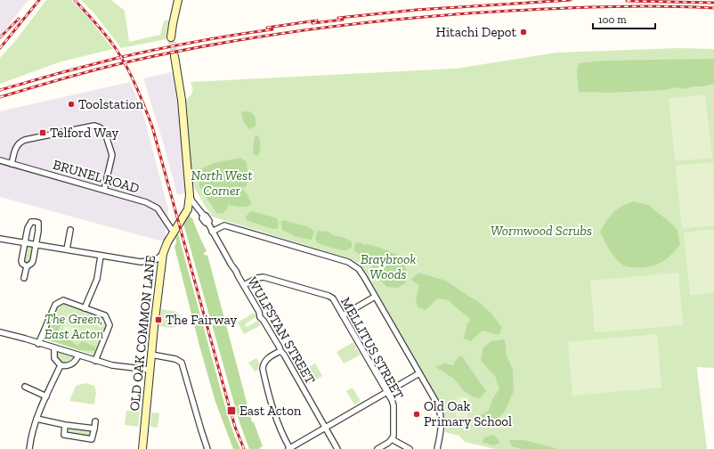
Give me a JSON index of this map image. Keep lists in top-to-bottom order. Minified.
{"streets":{"street":["BRUNEL ROAD","WULFSTAN STREET","OLD OAK COMMON LANE","MELLITUS STREET"]},"crossings":[["BRUNEL ROAD","OLD OAK COMMON LANE"],["WULFSTAN STREET","OLD OAK COMMON LANE"],["WULFSTAN STREET","MELLITUS STREET"]],"parks":["North West Corner","Wormwood Scrubs","Braybrook Woods","The Green, East Acton"],"places":{"other":["Hitachi Depot","Toolstation","Old Oak Primary School"],"transit":["Telford Way","The Fairway","East Acton"]},"scale_bar":"100 m"}
